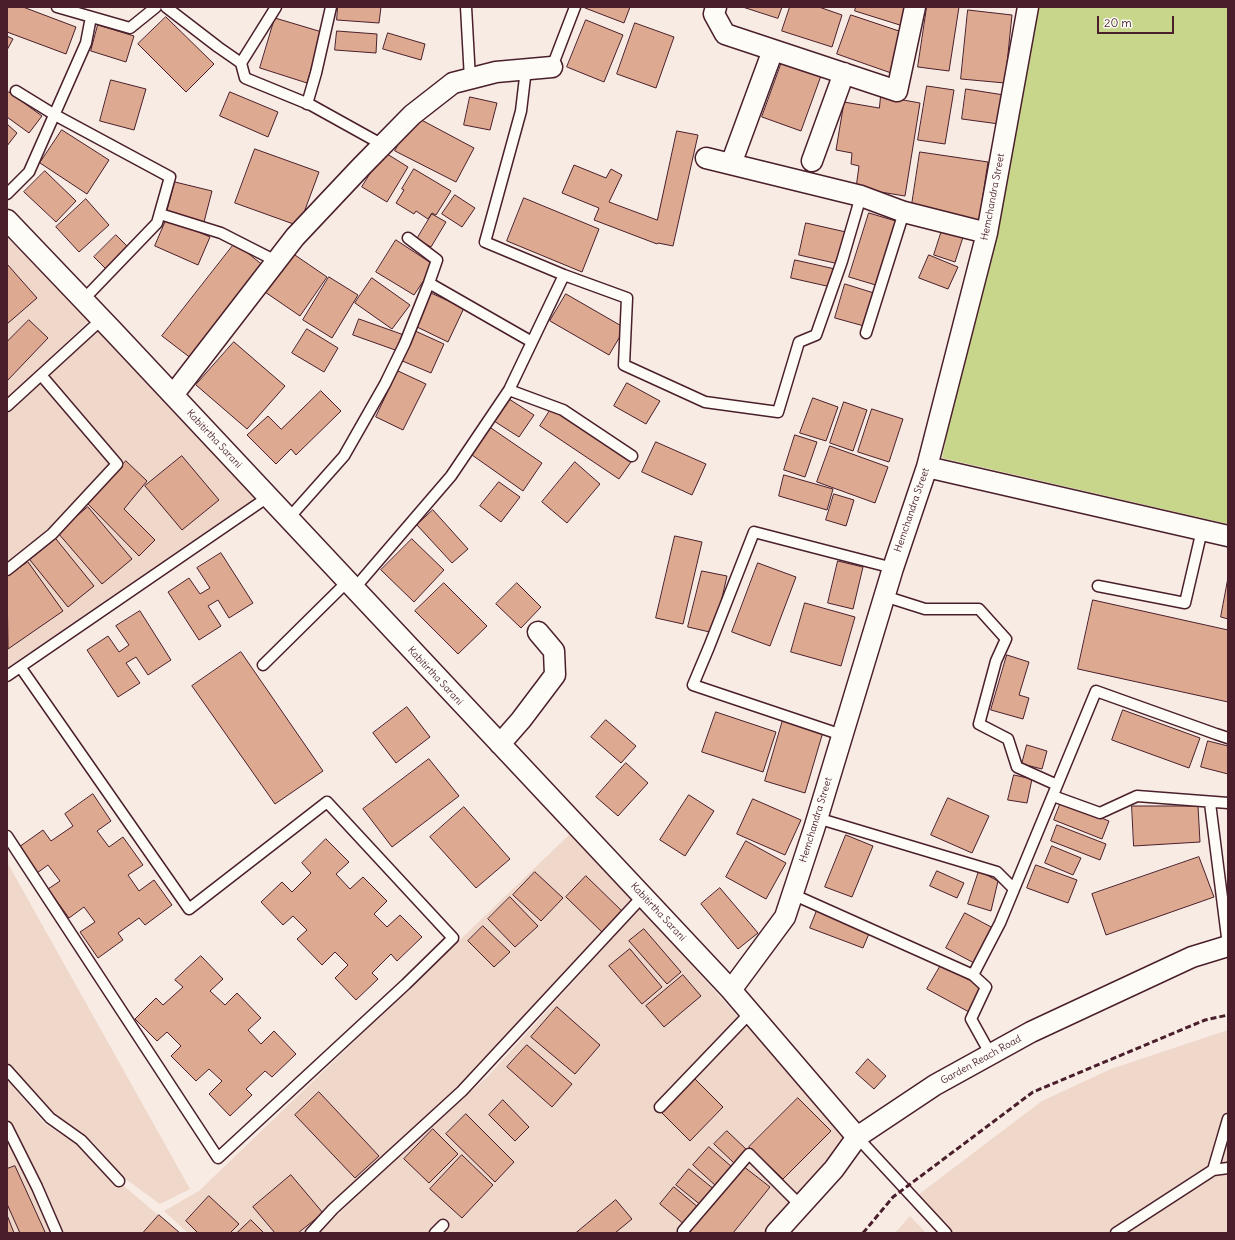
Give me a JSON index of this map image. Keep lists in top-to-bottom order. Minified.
{"streets":{"street":["Hemchandra Street","Kabitirtha Sarani","Garden Reach Road"]},"crossings":[["Hemchandra Street","Kabitirtha Sarani"],["Kabitirtha Sarani","Garden Reach Road"]],"scale_bar":"20 m"}
